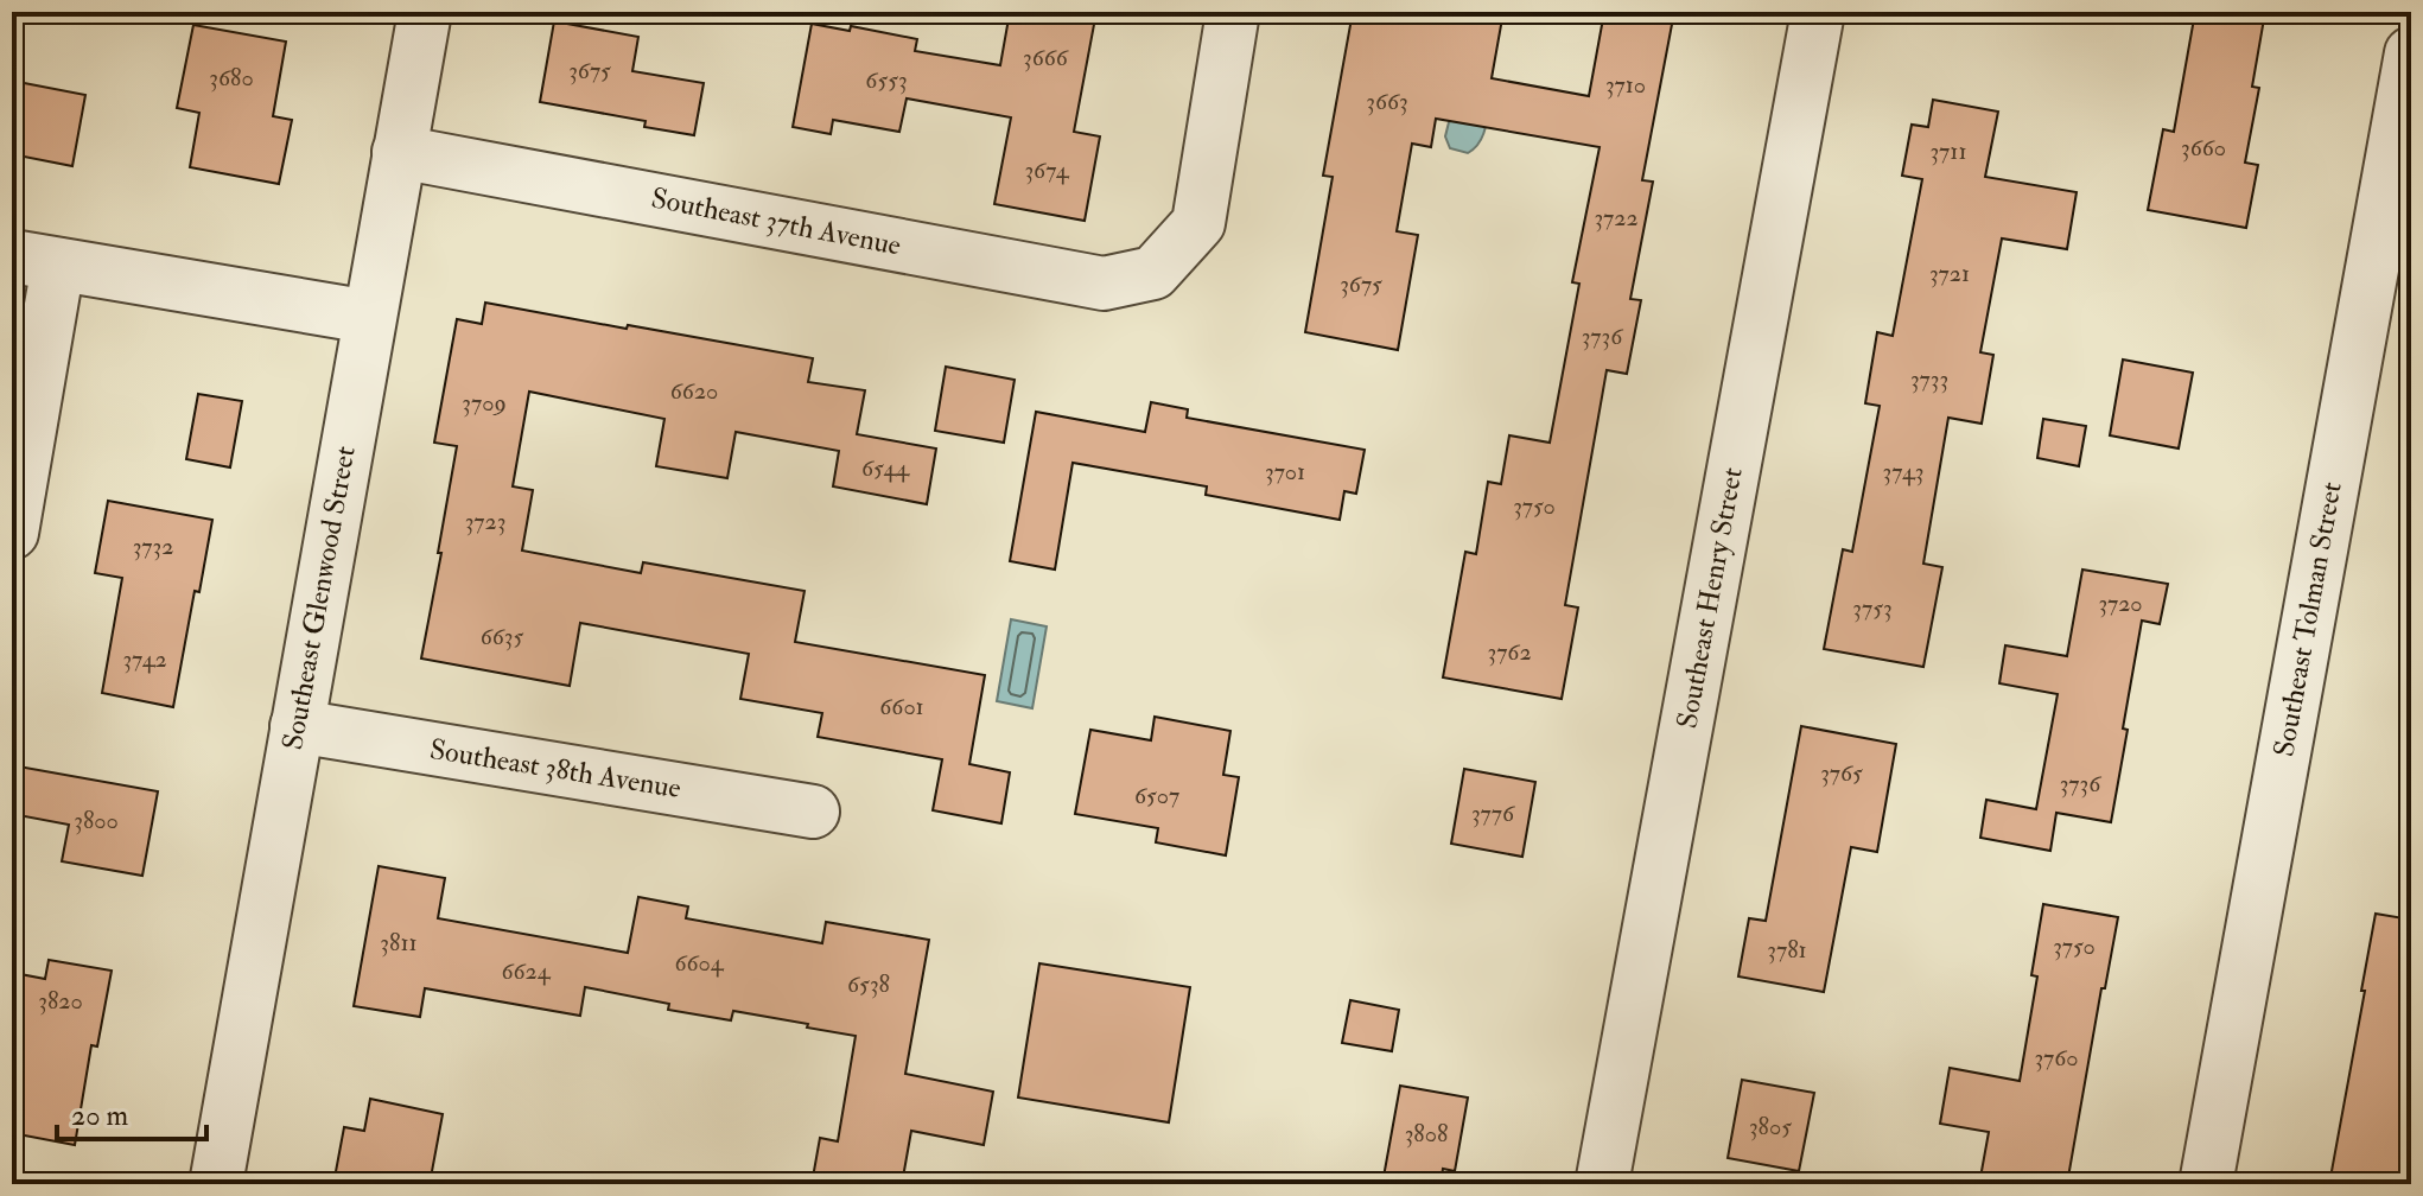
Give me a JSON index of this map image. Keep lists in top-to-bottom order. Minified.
{"streets":{"street":["Southeast 37th Avenue","Southeast Glenwood Street","Southeast Henry Street","Southeast Tolman Street","Southeast 38th Avenue"]},"crossings":[["Southeast 37th Avenue","Southeast Glenwood Street"],["Southeast Glenwood Street","Southeast 38th Avenue"]],"house_numbers":["3666","3675","3680","6553","3710","3663","3660","3711","3674","3722","3721","3675","3736","3733","6620","3709","6544","3701","3743","3750","3723","3732","3720","3753","6635","3762","3742","6601","3765","3736","6507","3776","3800","3811","3750","3781","6604","6624","6538","3820","3760","3805","3808"],"scale_bar":"20 m"}
